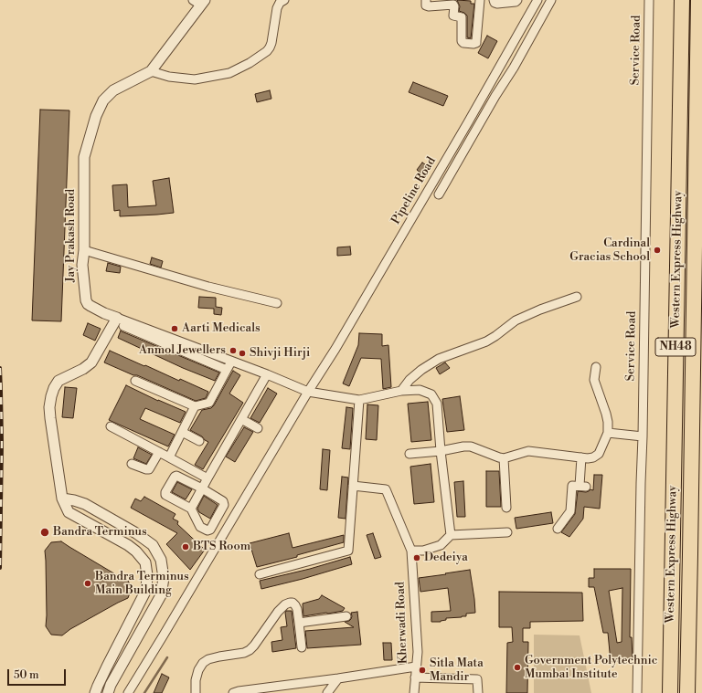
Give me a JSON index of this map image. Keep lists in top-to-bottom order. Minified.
{"streets":{"highway":["Western Express Highway","NH48"],"street":["Service Road","Pipeline Road","Jay Prakash Road","Kherwadi Road"]},"crossings":[["Pipeline Road","Jay Prakash Road"]],"places":["Cardinal Gracias School","Aarti Medicals","Anmol Jewellers","Shivji Hirji","Bandra Terminus","BTS Room","Dedeiya","Bandra Terminus Main Building","Government Polytechnic Mumbai Institute","Sitla Mata Mandir"],"scale_bar":"50 m"}
